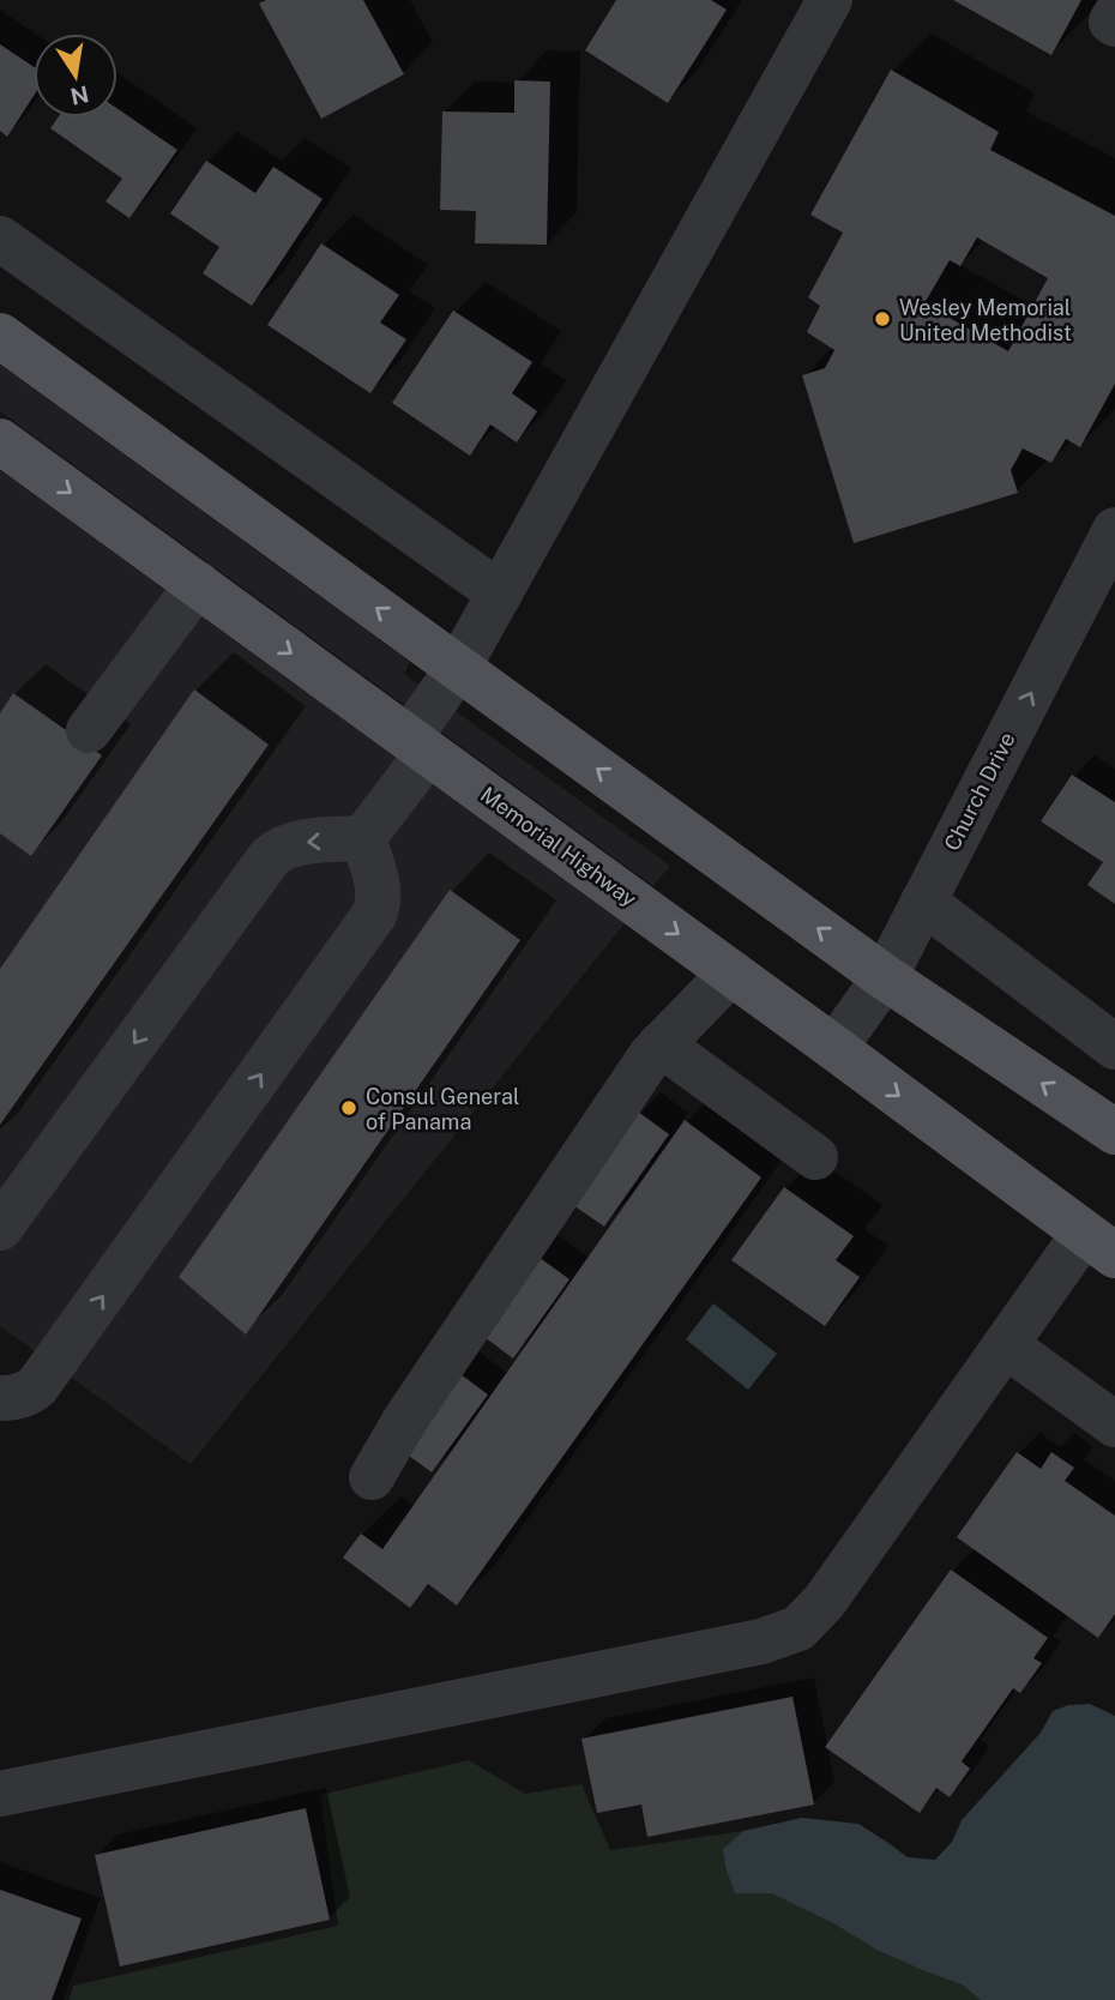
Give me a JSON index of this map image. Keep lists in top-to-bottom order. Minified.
{"streets":{"main road":["Memorial Highway"],"street":["Church Drive"]},"crossings":[["Church Drive","Memorial Highway"]],"one_way":["Church Drive"],"places":["Wesley Memorial United Methodist","Consul General of Panama"],"north":"bottom"}
